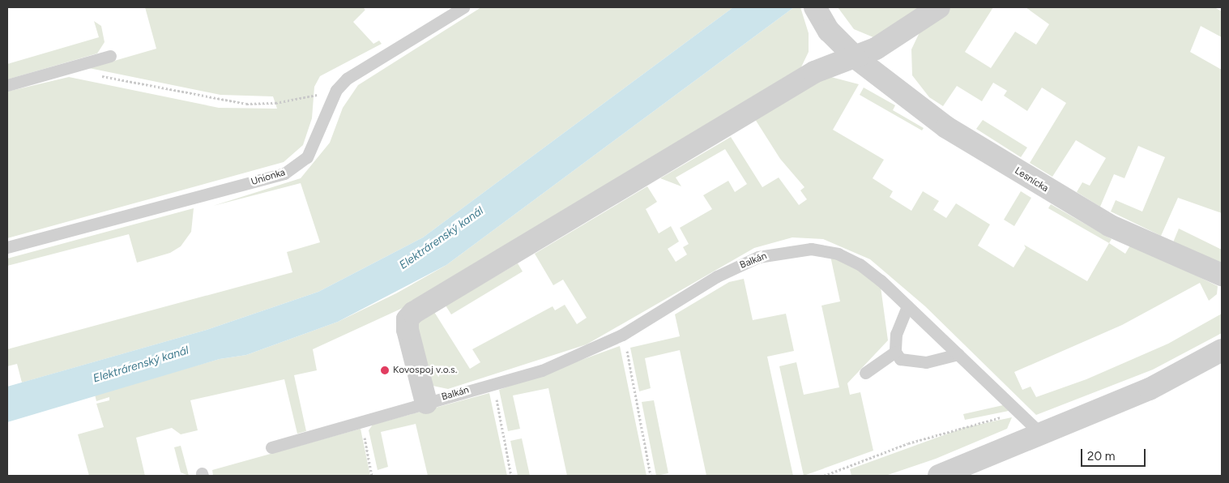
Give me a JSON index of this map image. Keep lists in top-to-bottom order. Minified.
{"streets":{"street":["Lesnícka"],"lane":["Unionka","Balkán"]},"water":["Elektrárenský kanál"],"places":["Kovospoj v.o.s."],"scale_bar":"20 m"}
